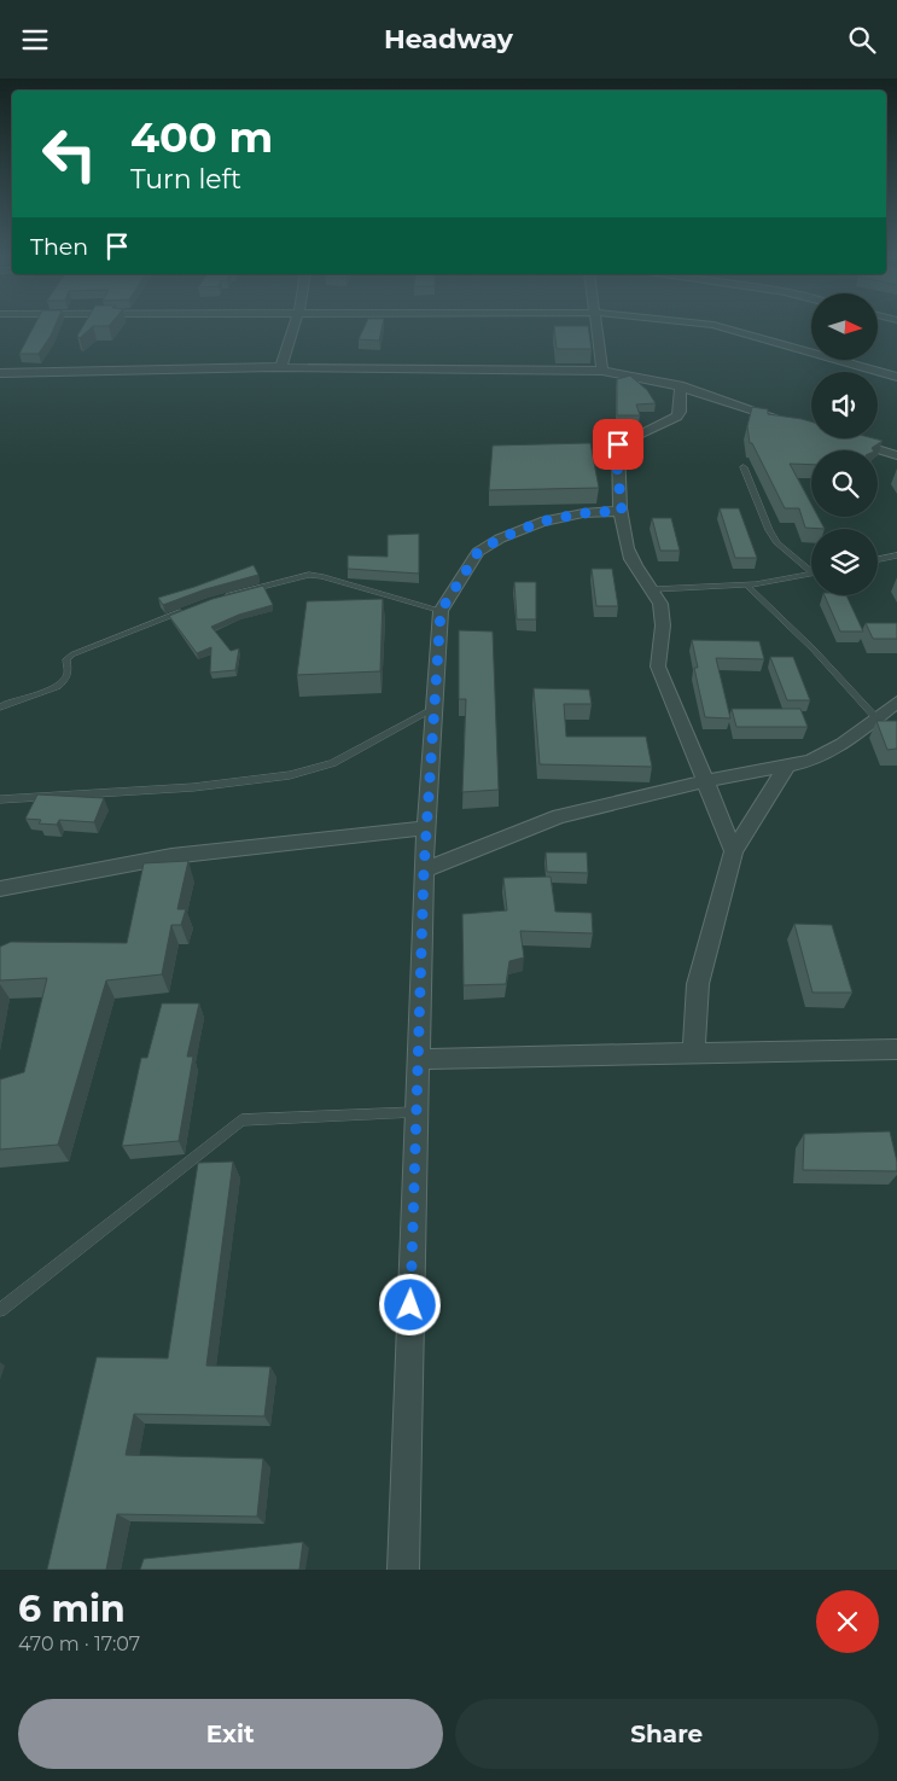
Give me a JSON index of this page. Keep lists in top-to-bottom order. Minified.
{"north":"right","page":{"header":"Headway","turn":["400 m","Turn left"],"then":"Then","heading":["6 min","470 m · 17:07"],"buttons":["Exit","Share"]}}
